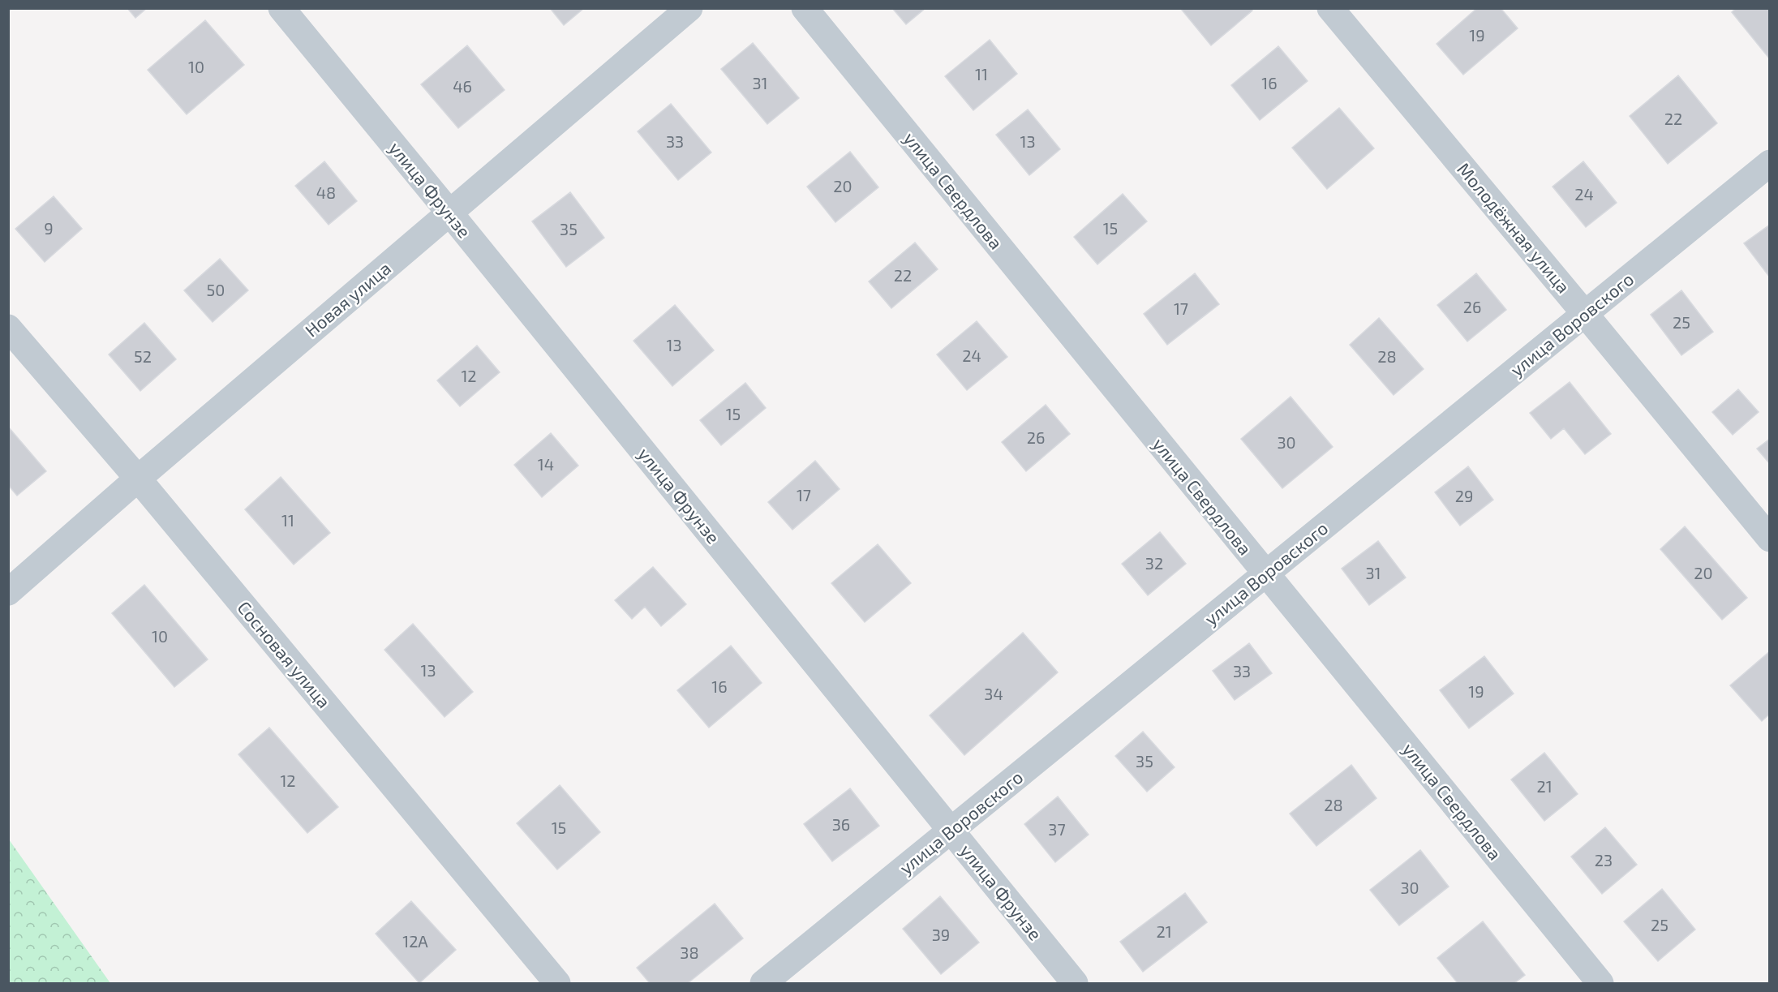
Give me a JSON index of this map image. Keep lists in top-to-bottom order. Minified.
{"streets":{"street":["улица Фрунзе","улица Свердлова","Молодёжная улица","Новая улица","улица Воровского","Сосновая улица"]},"crossings":[["улица Фрунзе","Новая улица"],["улица Фрунзе","улица Воровского"],["улица Свердлова","улица Воровского"],["Молодёжная улица","улица Воровского"],["Новая улица","Сосновая улица"]],"house_numbers":["19","10","11","31","16","46","22","33","13","20","48","24","9","15","35","22","50","26","17","25","13","24","52","28","12","15","26","30","14","17","29","11","32","31","20","10","13","33","16","19","34","35","12","21","28","36","15","37","23","30","25","21","39","12А","38"]}
